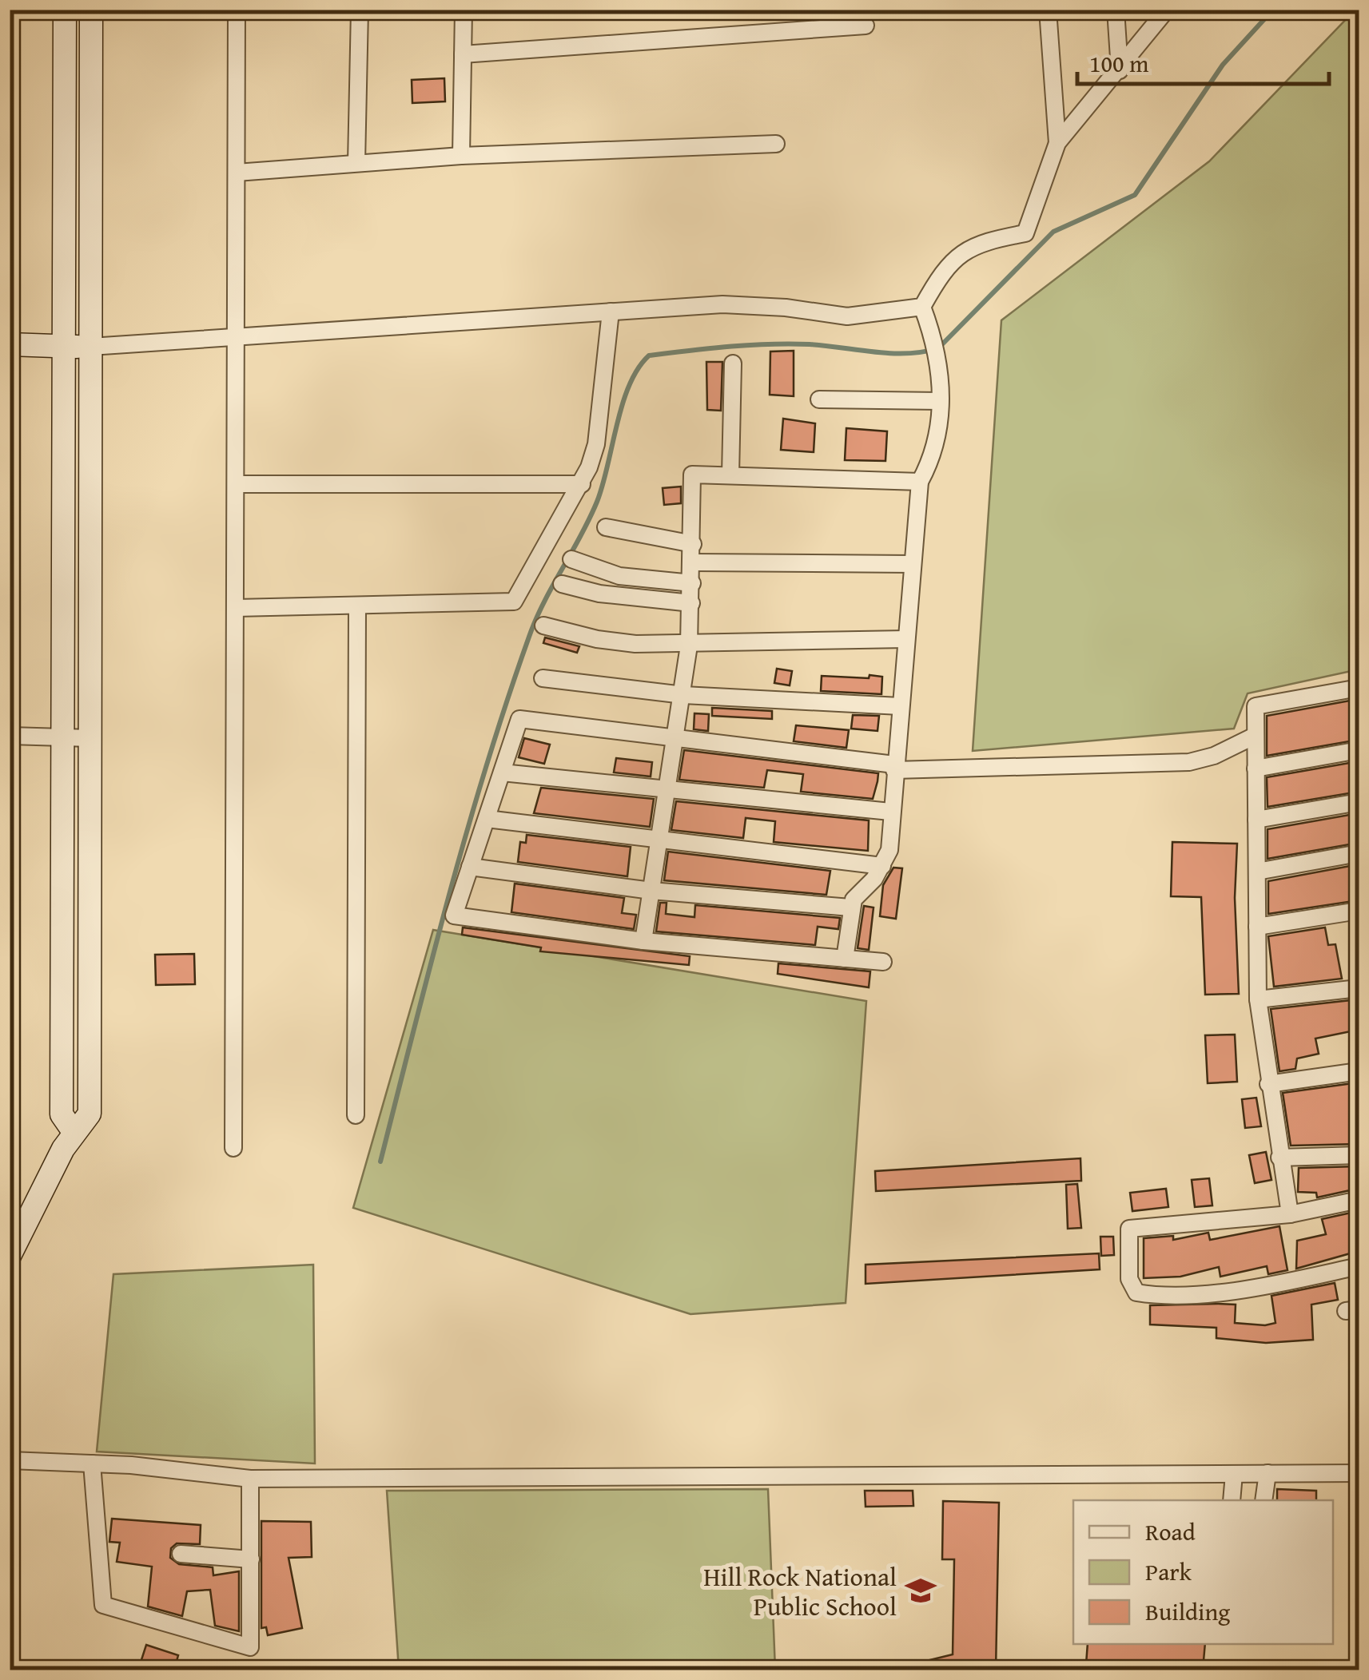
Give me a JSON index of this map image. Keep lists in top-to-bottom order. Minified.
{"places":{"school or university":["Hill Rock National Public School"]},"legend":["Road","Park","Building"],"scale_bar":"100 m"}
